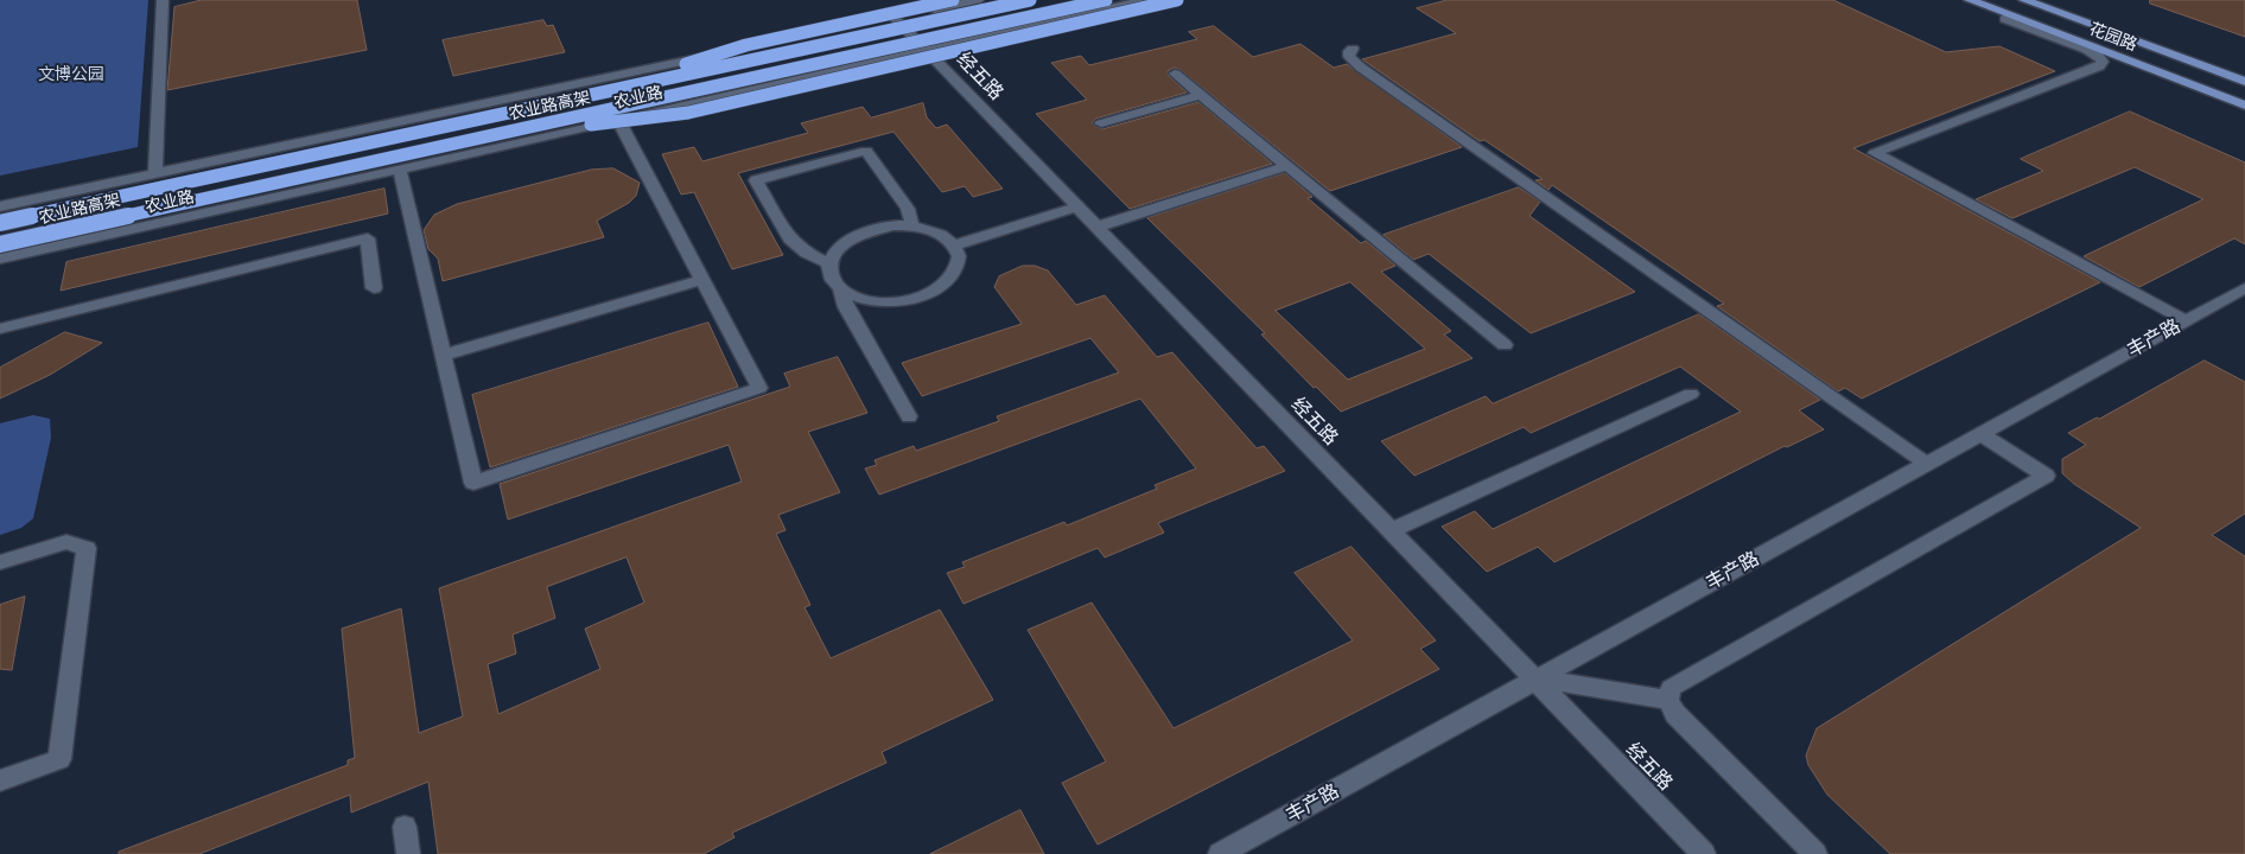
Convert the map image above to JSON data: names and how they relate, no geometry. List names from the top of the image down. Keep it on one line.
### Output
{"streets":{"highway":["农业路高架"],"main road":["花园路"],"street":["经五路","农业路","丰产路"]},"crossings":[["经五路","农业路"],["经五路","丰产路"]],"parks":["文博公园"]}
